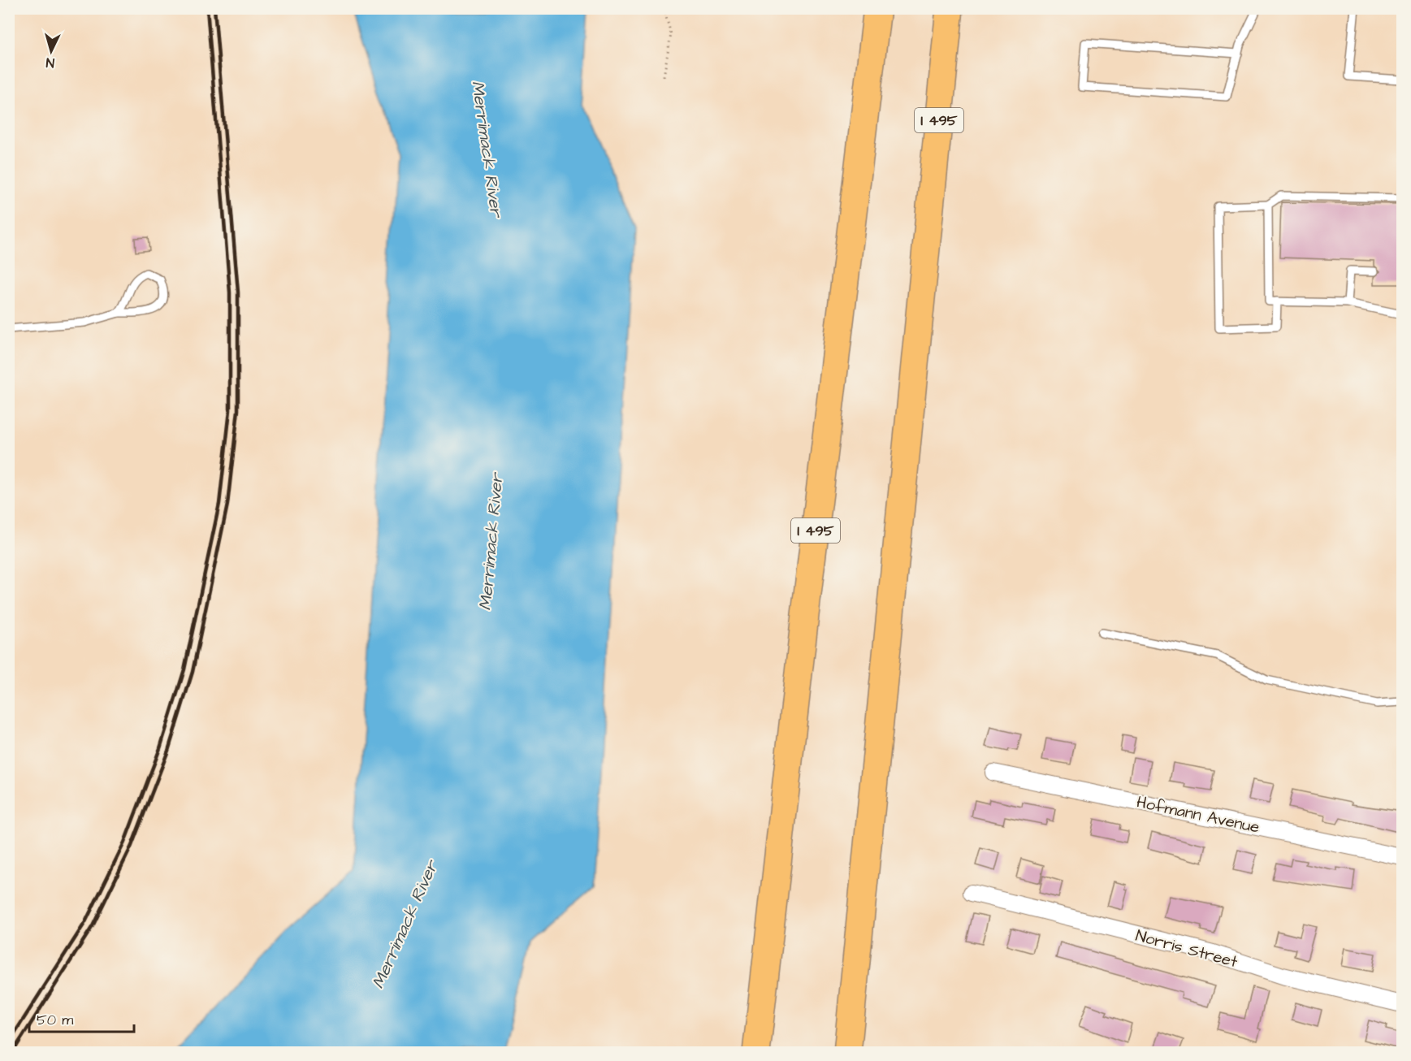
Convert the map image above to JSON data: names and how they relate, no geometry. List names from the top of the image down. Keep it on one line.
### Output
{"streets":{"highway":["I 495"],"street":["Hofmann Avenue","Norris Street"]},"water":["Merrimack River"],"scale_bar":"50 m","north":"bottom"}
